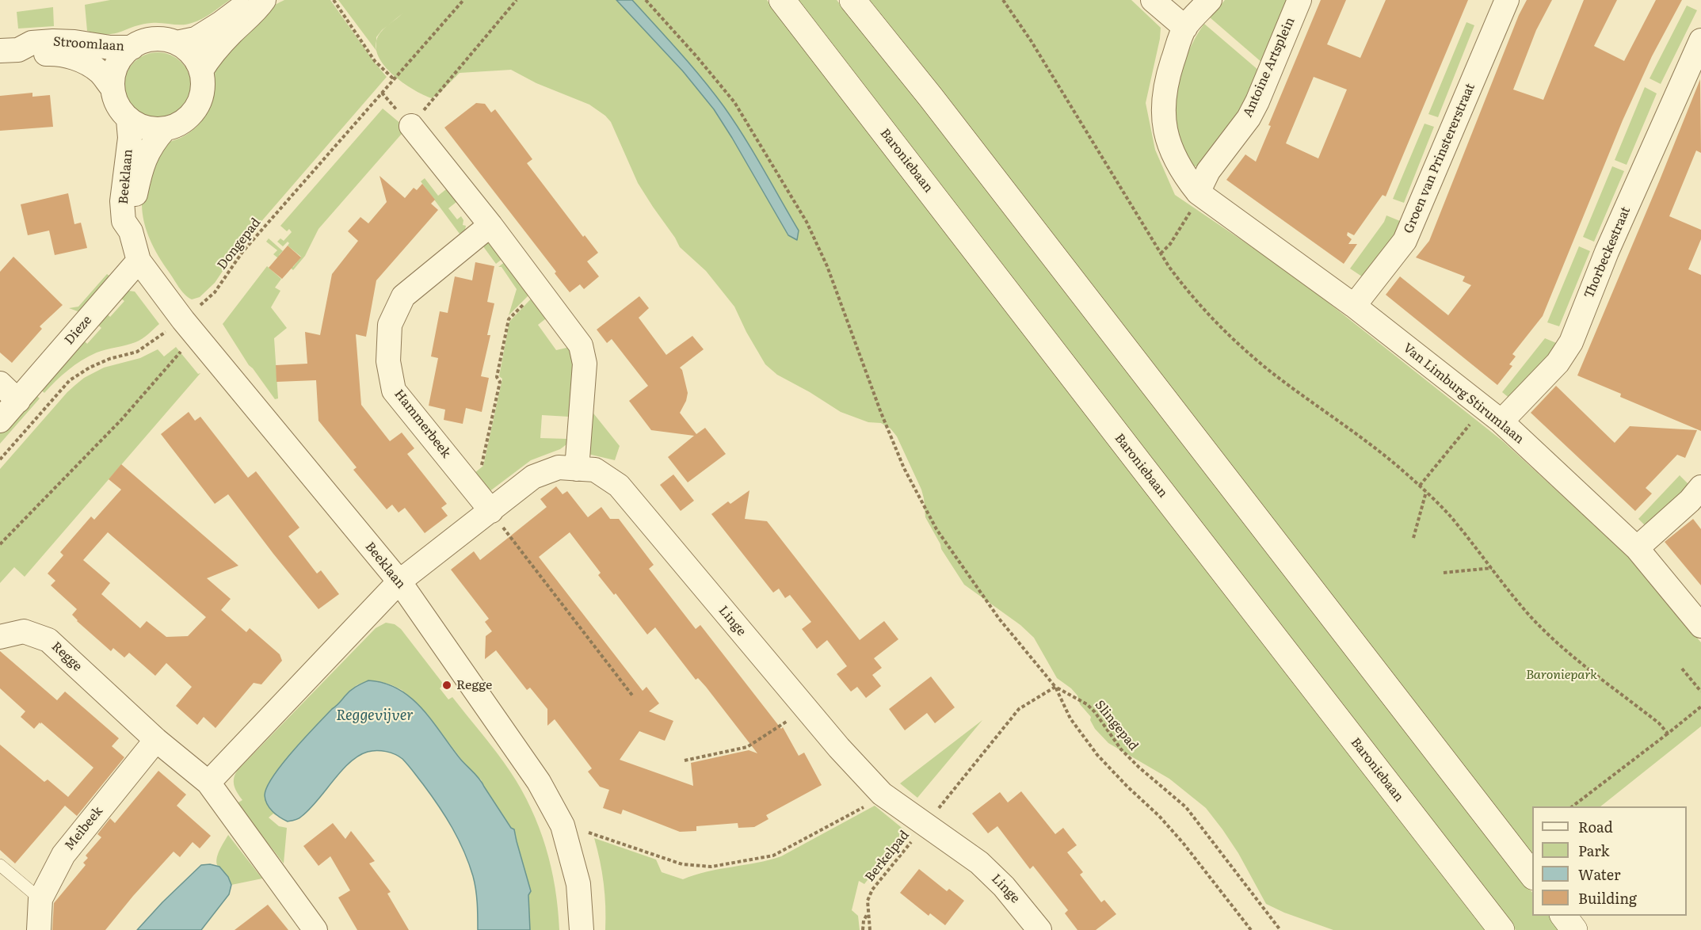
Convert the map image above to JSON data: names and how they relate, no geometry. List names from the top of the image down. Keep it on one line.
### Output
{"streets":{"main road":["Baroniebaan"],"street":["Stroomlaan","Antoine Artsplein","Groen van Prinstererstraat","Beeklaan","Thorbeckestraat","Dieze","Van Limburg Stirumlaan","Hammerbeek","Linge","Regge","Meibeek"],"path":["Dongepad","Slingepad","Berkelpad"]},"crossings":[["Stroomlaan","Beeklaan"],["Antoine Artsplein","Van Limburg Stirumlaan"],["Groen van Prinstererstraat","Van Limburg Stirumlaan"],["Beeklaan","Dongepad"],["Beeklaan","Dieze"],["Beeklaan","Linge"],["Thorbeckestraat","Van Limburg Stirumlaan"],["Hammerbeek","Linge"],["Linge","Berkelpad"],["Regge","Meibeek"]],"water":["Reggevijver"],"parks":["Baroniepark"],"places":["Regge"],"legend":["Road","Park","Water","Building"]}
